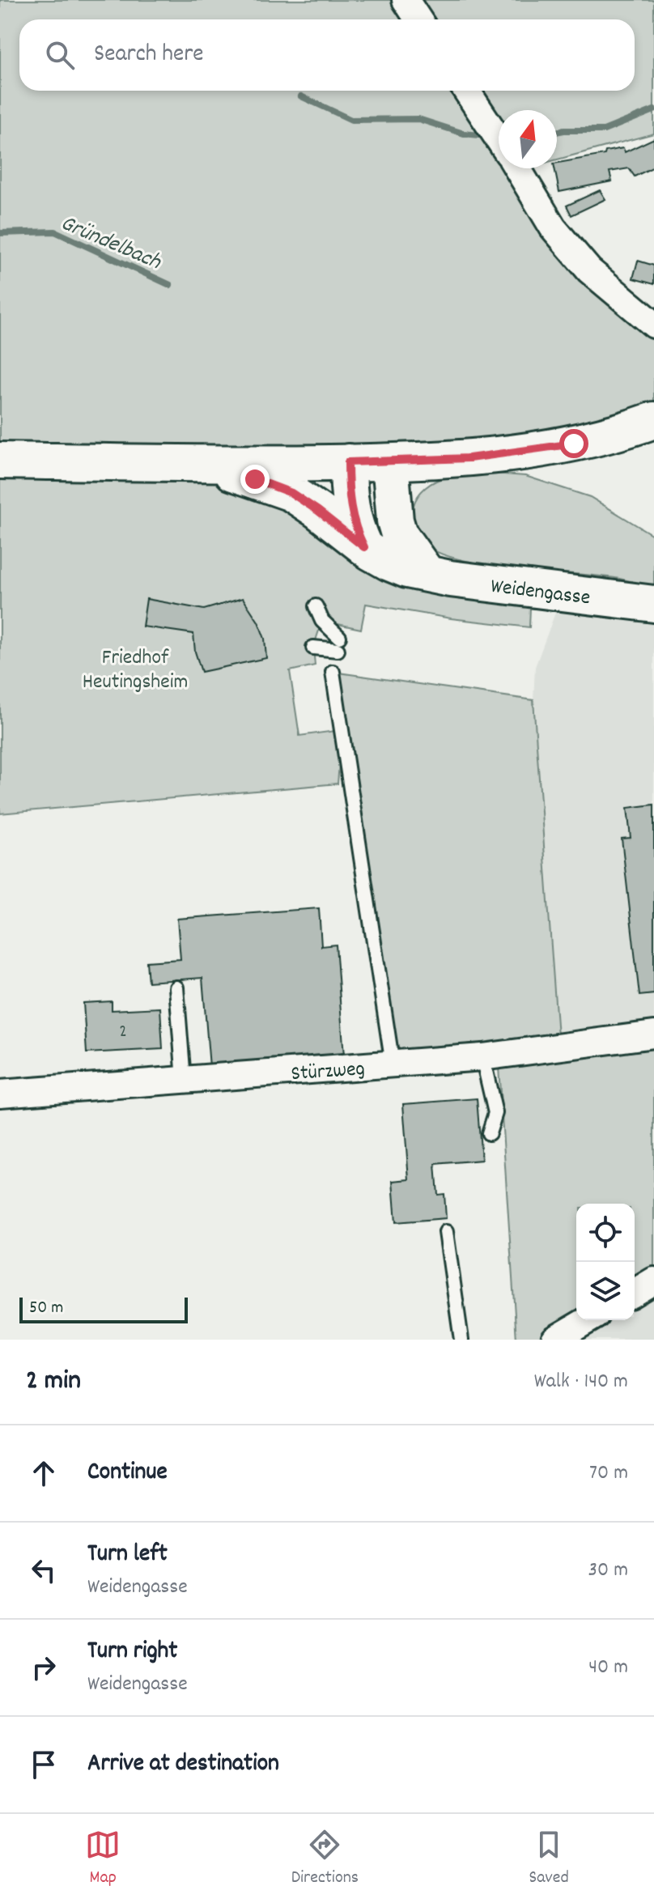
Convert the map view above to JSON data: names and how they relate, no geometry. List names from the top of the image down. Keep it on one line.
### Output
{"streets":{"street":["Weidengasse","Stürzweg"]},"water":["Gründelbach"],"parks":["Friedhof Heutingsheim"],"house_numbers":["2"],"scale_bar":"50 m","north":"top","page":{"search":"Search here","scale":"50 m","heading":["2 min","Walk · 140 m"],"list":[["Continue","70 m"],["Turn left","Weidengasse","30 m"],["Turn right","Weidengasse","40 m"],"Arrive at destination"],"nav":["Map","Directions","Saved"]}}
